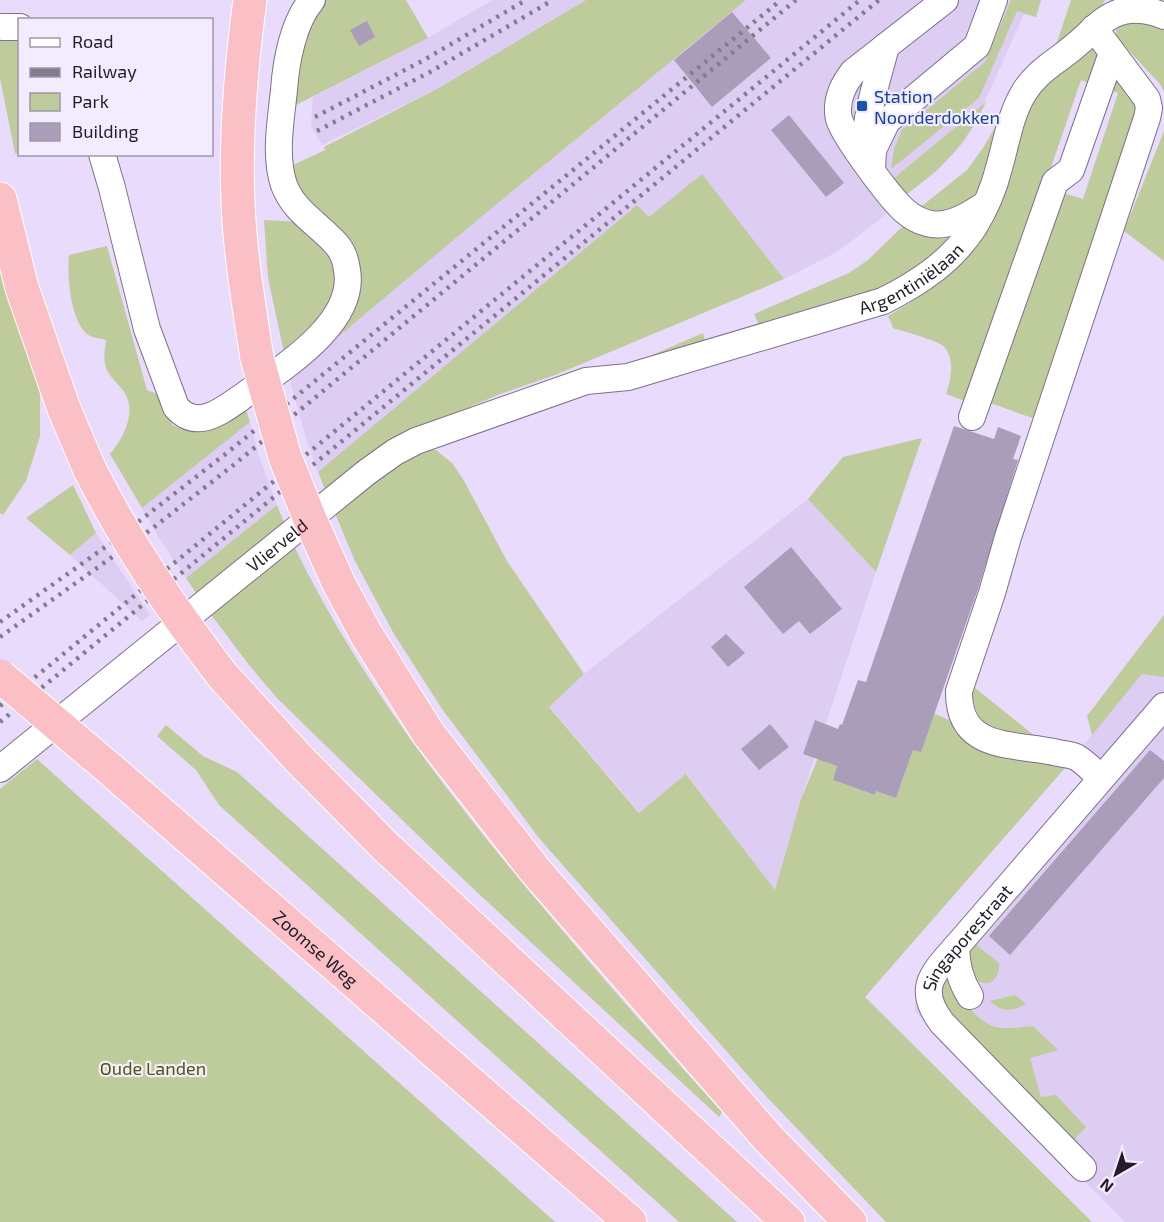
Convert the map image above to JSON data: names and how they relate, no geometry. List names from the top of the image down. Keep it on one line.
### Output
{"streets":{"highway":["Zoomse Weg"],"street":["Argentiniëlaan","Vlierveld","Singaporestraat"]},"crossings":[["Argentiniëlaan","Vlierveld"]],"parks":["Oude Landen"],"places":{"transit":["Station Noorderdokken"]},"legend":["Road","Railway","Park","Building"],"north":"bottom left"}
